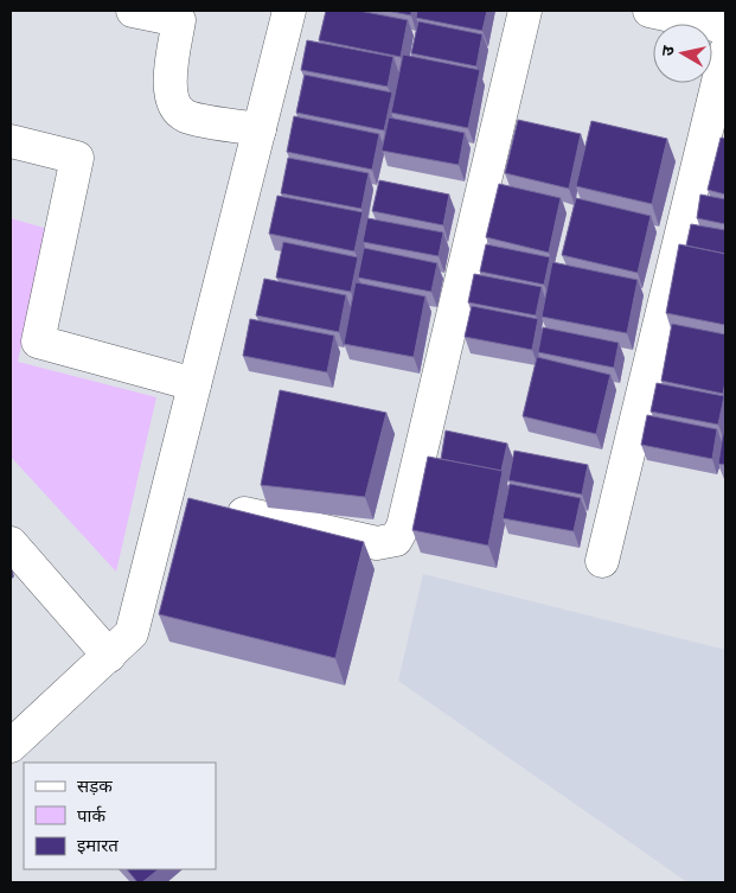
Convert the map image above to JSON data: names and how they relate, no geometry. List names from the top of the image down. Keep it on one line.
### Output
{"legend":["सड़क","पार्क","इमारत"],"north":"left"}
